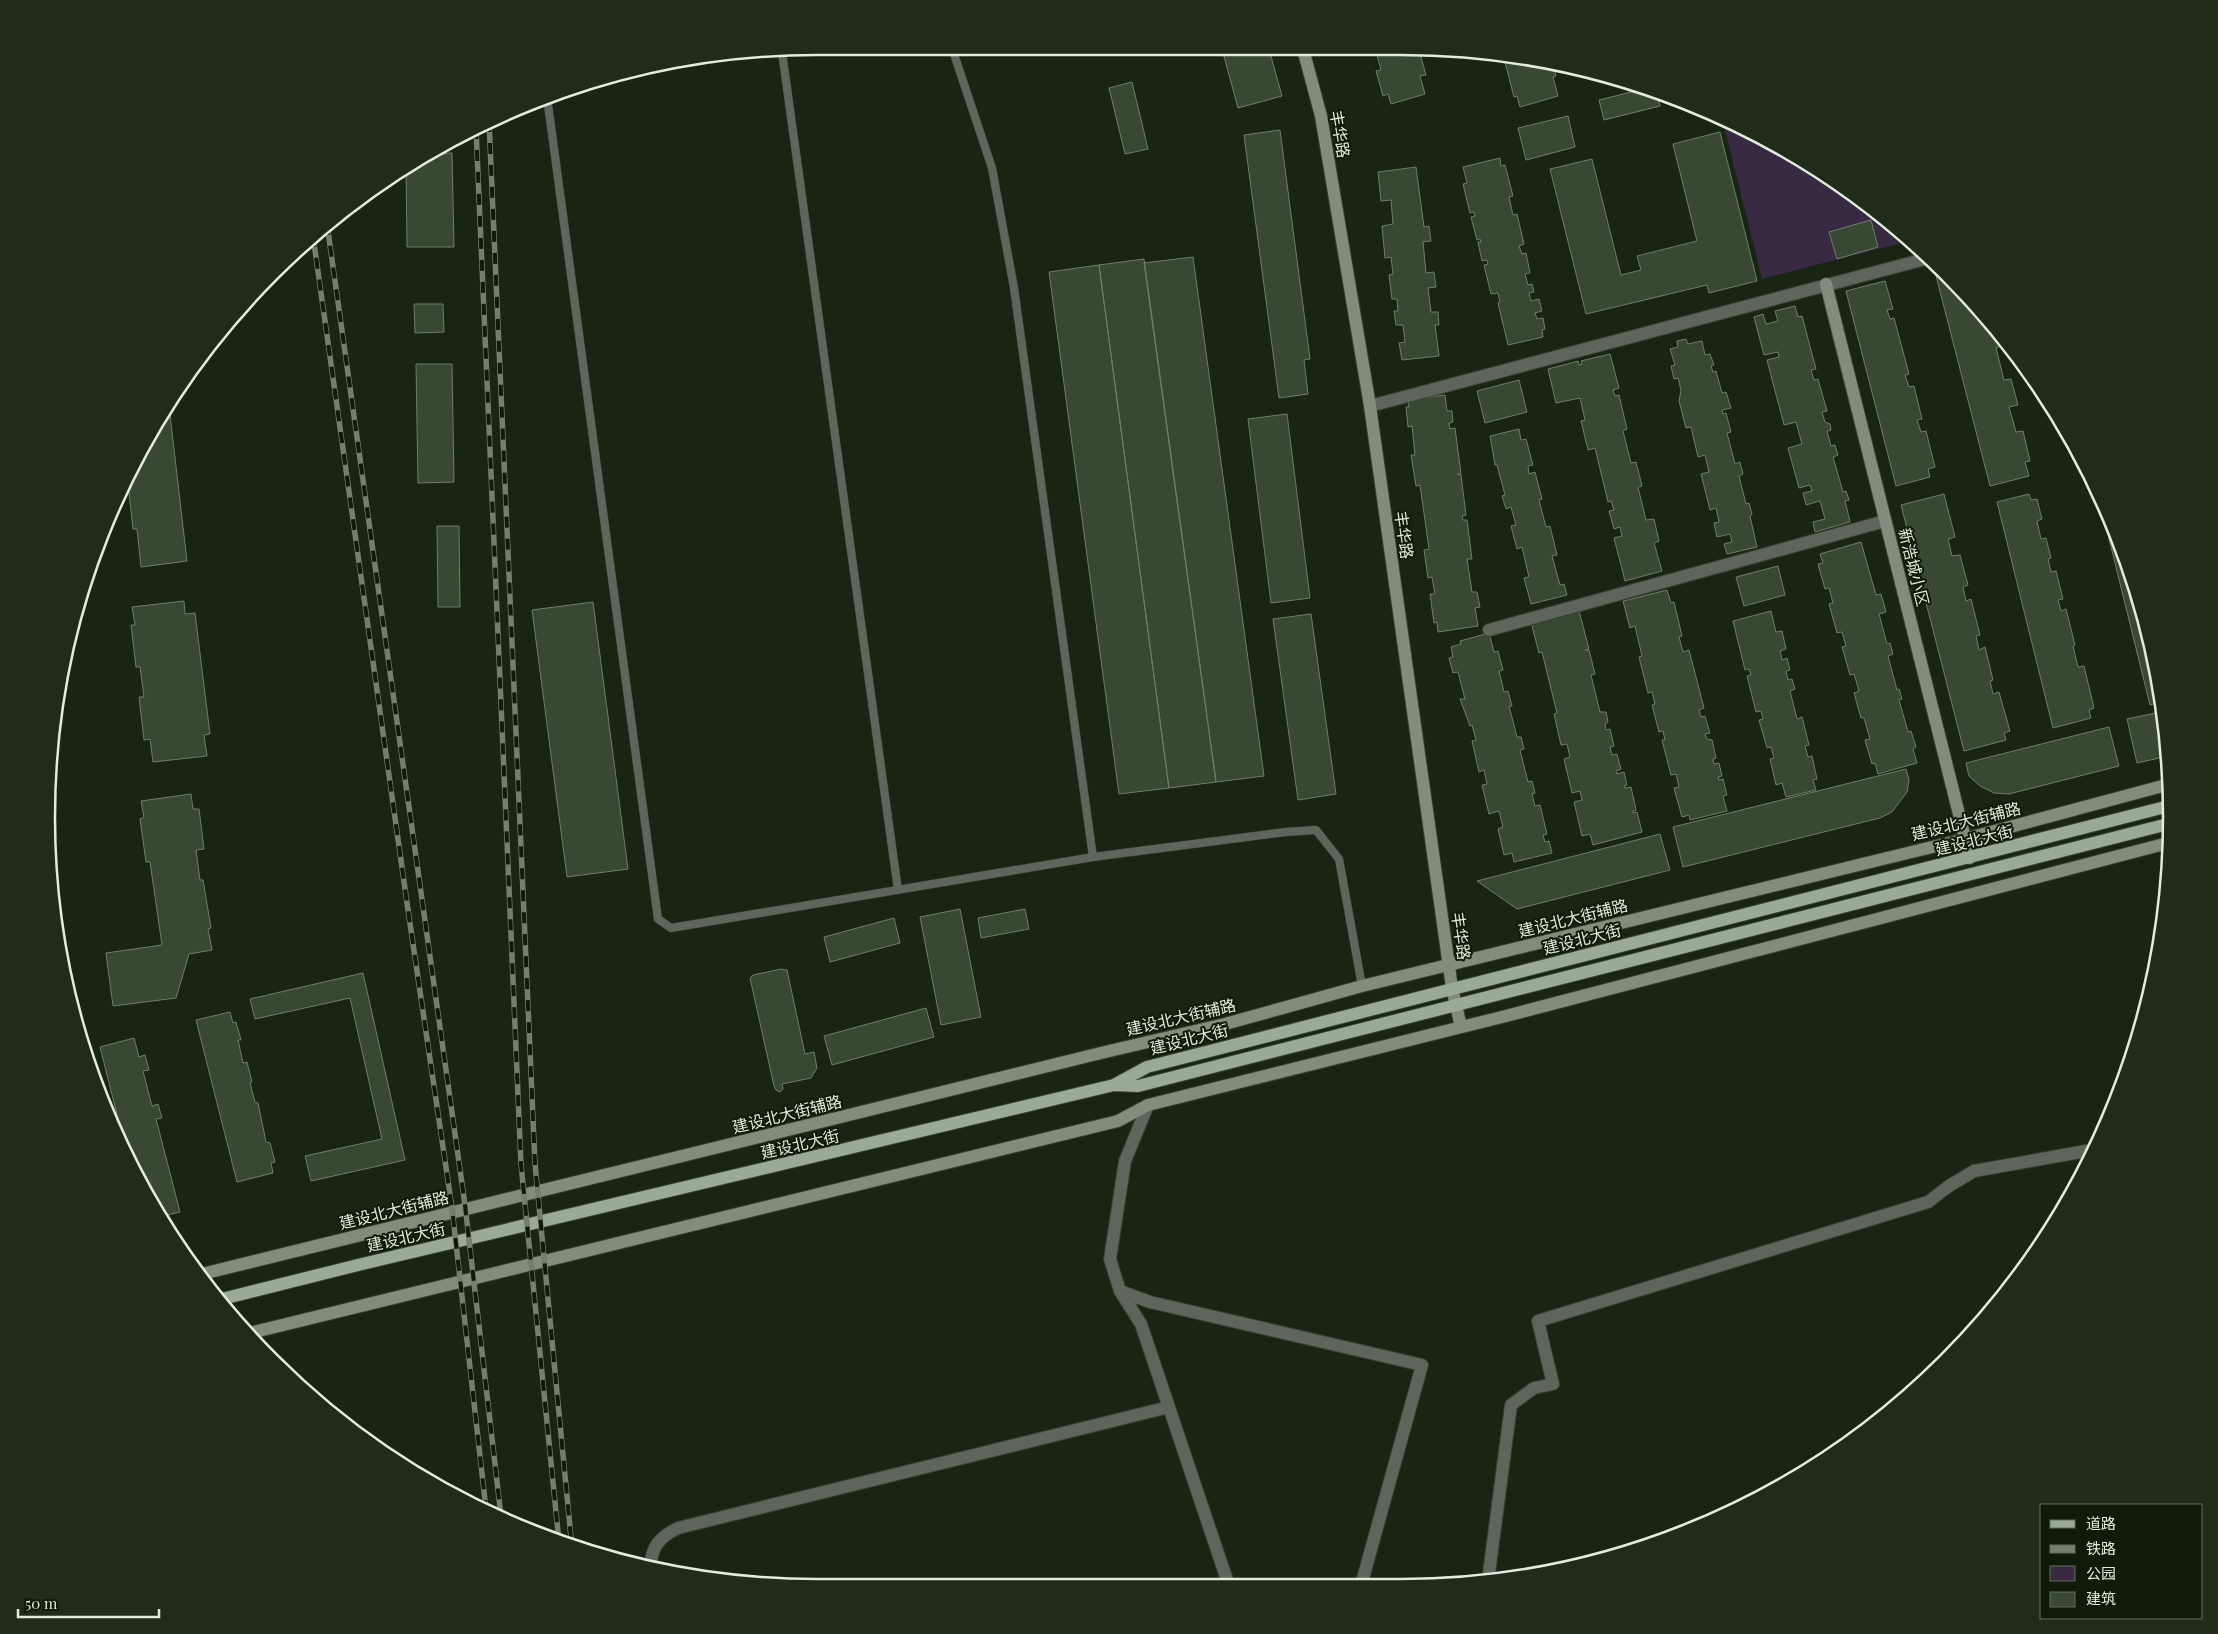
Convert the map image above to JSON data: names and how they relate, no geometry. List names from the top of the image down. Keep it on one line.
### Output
{"streets":{"main road":["建设北大街"],"street":["丰华路","新浩城小区","建设北大街辅路"]},"crossings":[["丰华路","建设北大街辅路"],["丰华路","建设北大街"],["新浩城小区","建设北大街辅路"],["新浩城小区","建设北大街"]],"legend":["道路","铁路","公园","建筑"],"scale_bar":"50 m"}
